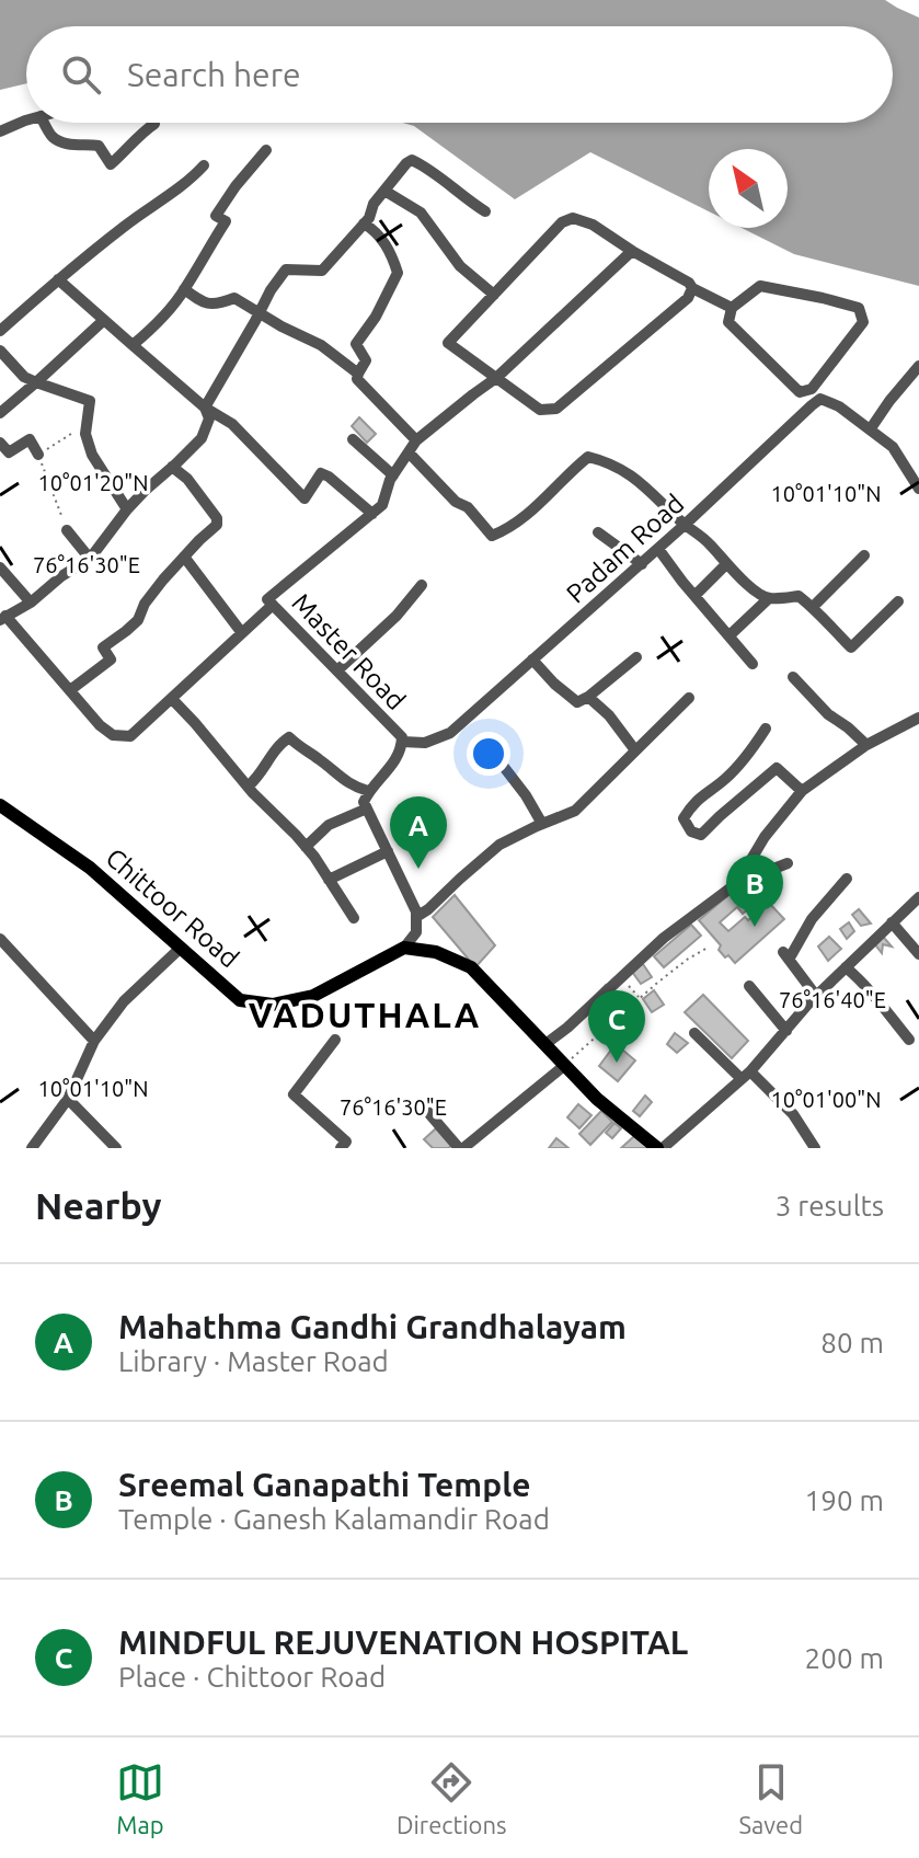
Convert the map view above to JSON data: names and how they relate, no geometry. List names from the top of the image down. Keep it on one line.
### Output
{"streets":{"main road":["Chittoor Road"],"street":["Padam Road","Master Road"]},"crossings":[["Padam Road","Master Road"]],"districts":["VADUTHALA"],"north":"top left","page":{"search":"Search here","pins":["A","B","C"],"heading":["Nearby","3 results"],"list":[{"mark":"A","name":"Mahathma Gandhi Grandhalayam","note":"Library · Master Road","value":"80 m"},{"mark":"B","name":"Sreemal Ganapathi Temple","note":"Temple · Ganesh Kalamandir Road","value":"190 m"},{"mark":"C","name":"MINDFUL REJUVENATION HOSPITAL","note":"Place · Chittoor Road","value":"200 m"}],"nav":["Map","Directions","Saved"]},"coordinates":["10°01'20\"N","10°01'10\"N","76°16'30\"E","76°16'40\"E","10°01'00\"N"]}
